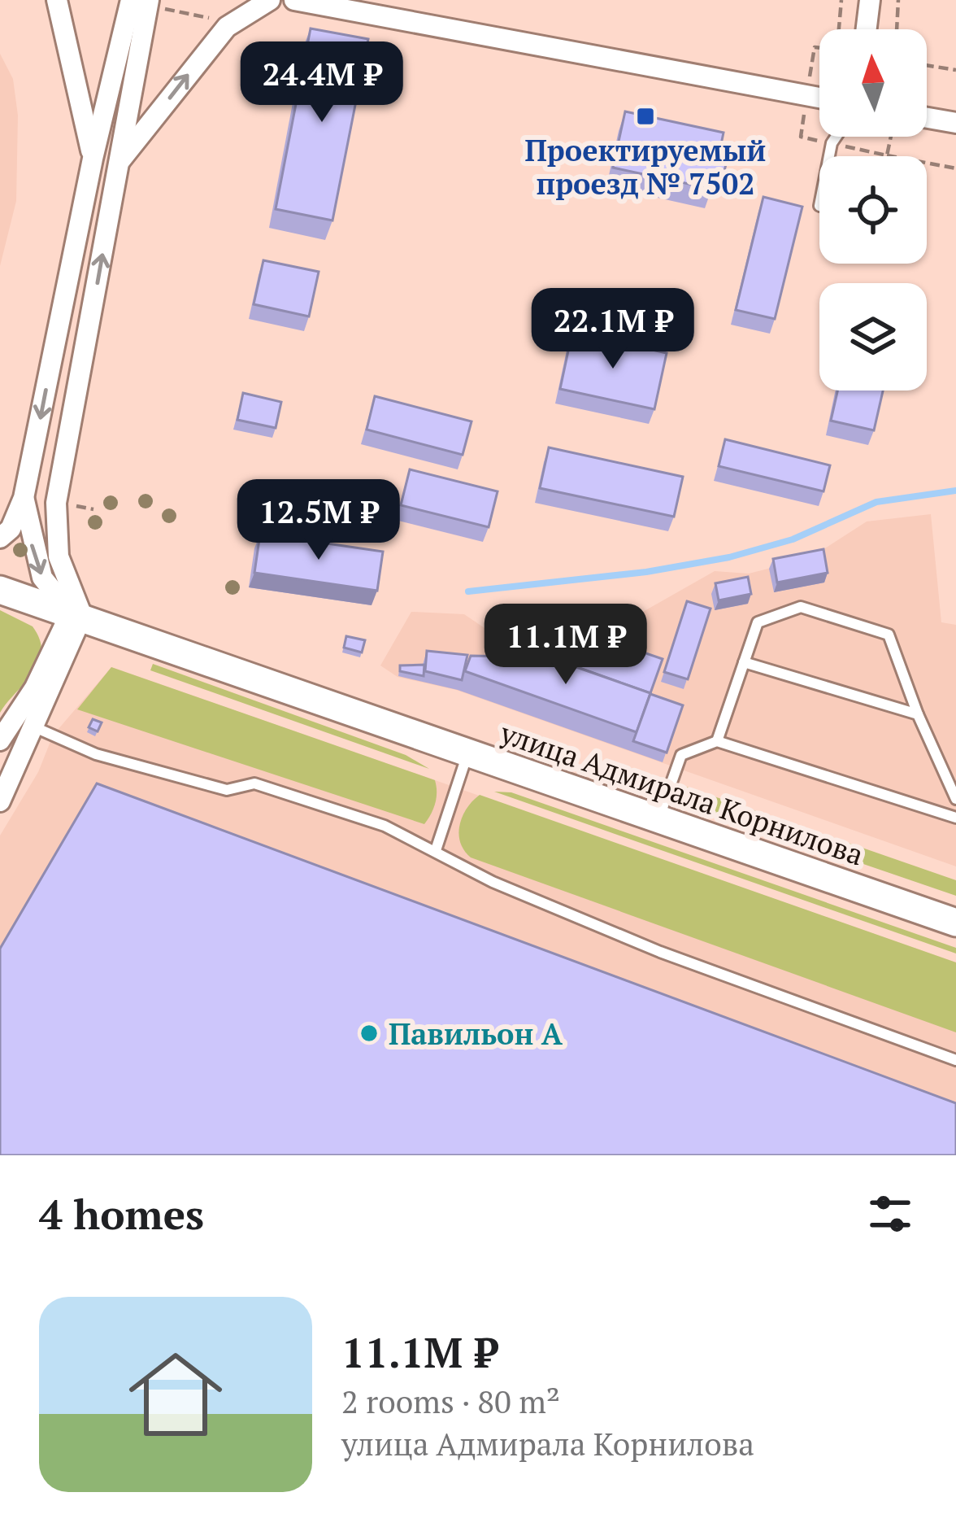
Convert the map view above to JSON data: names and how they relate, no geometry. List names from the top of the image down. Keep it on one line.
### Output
{"streets":{"main road":["улица Адмирала Корнилова"]},"places":{"transit":["Проектируемый проезд № 7502"],"other":["Павильон А"]},"north":"top","page":{"price":["24.4M ₽","22.1M ₽","12.5M ₽","11.1M ₽"],"heading":"4 homes","list":[{"name":"11.1M ₽","note":"2 rooms · 80 m² · улица Адмирала Корнилова"}]}}
